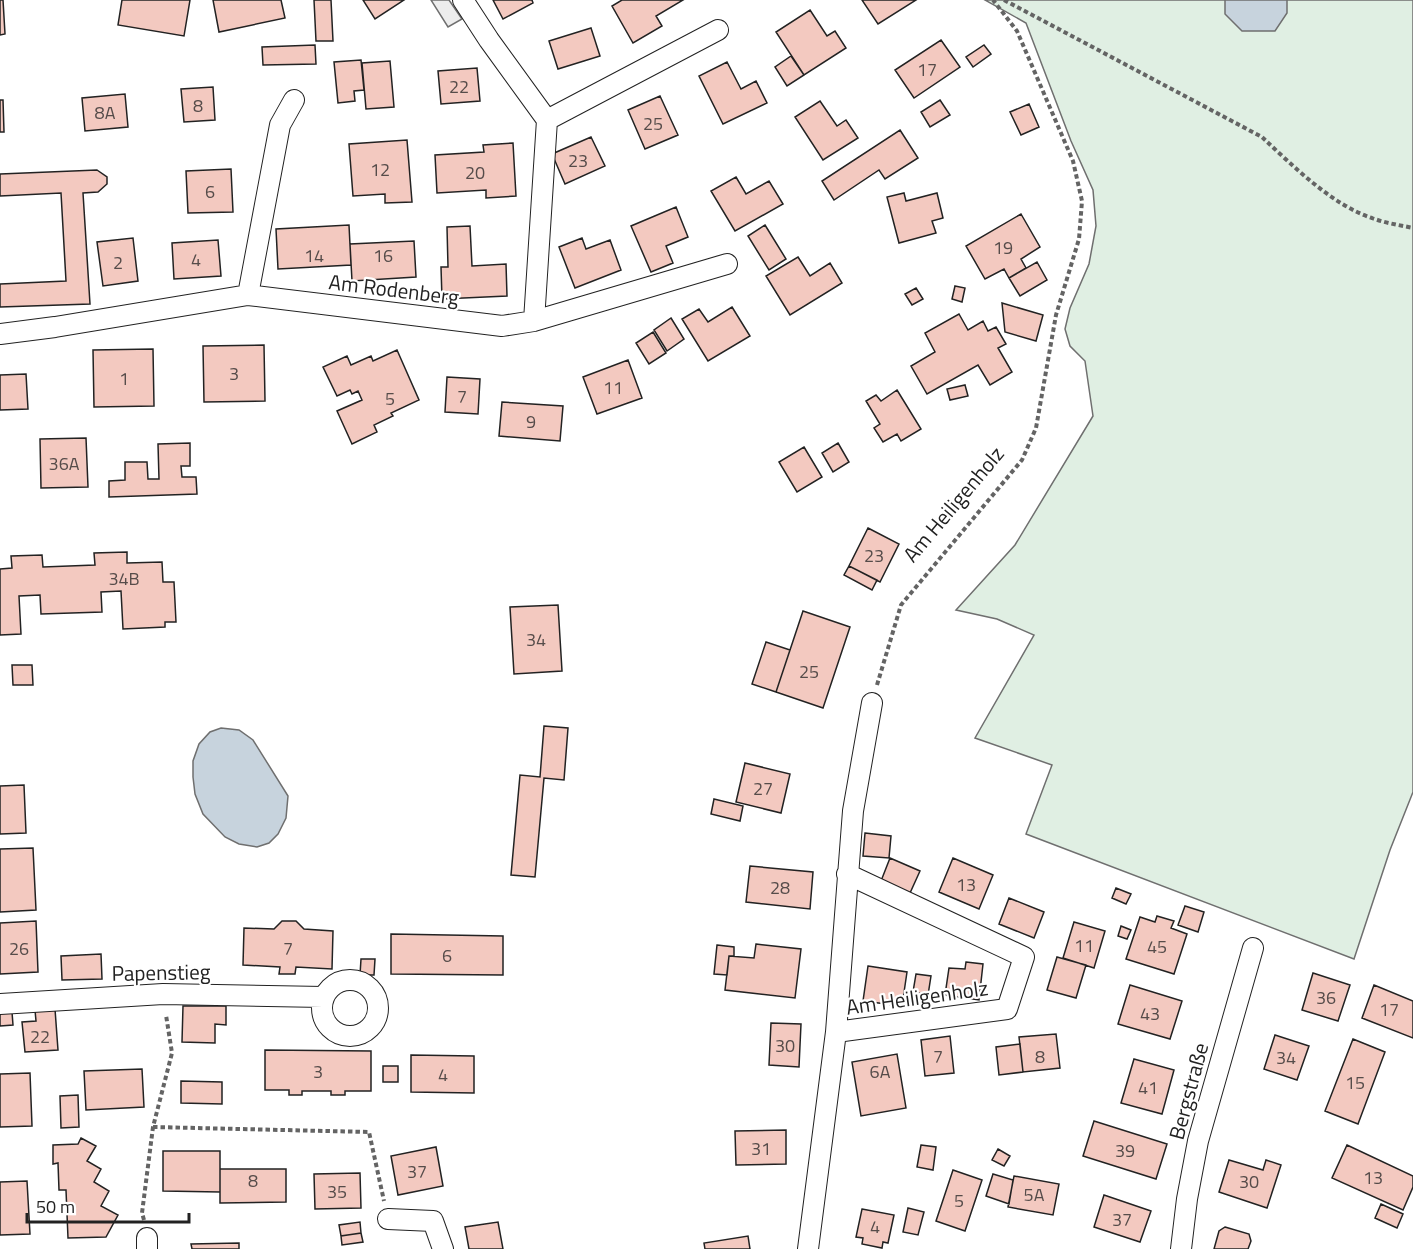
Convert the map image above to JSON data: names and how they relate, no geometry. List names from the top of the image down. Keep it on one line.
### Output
{"streets":{"street":["Am Rodenberg","Am Heiligenholz","Papenstieg","Bergstraße"]},"house_numbers":["17","22","8","8A","25","23","12","20","6","19","14","16","4","2","3","1","11","7","5","9","36A","23","34B","34","25","27","13","28","11","45","26","7","6","36","17","43","22","30","7","8","34","3","6A","4","15","41","31","39","37","13","8","30","35","5A","5","37","4"],"scale_bar":"50 m"}
